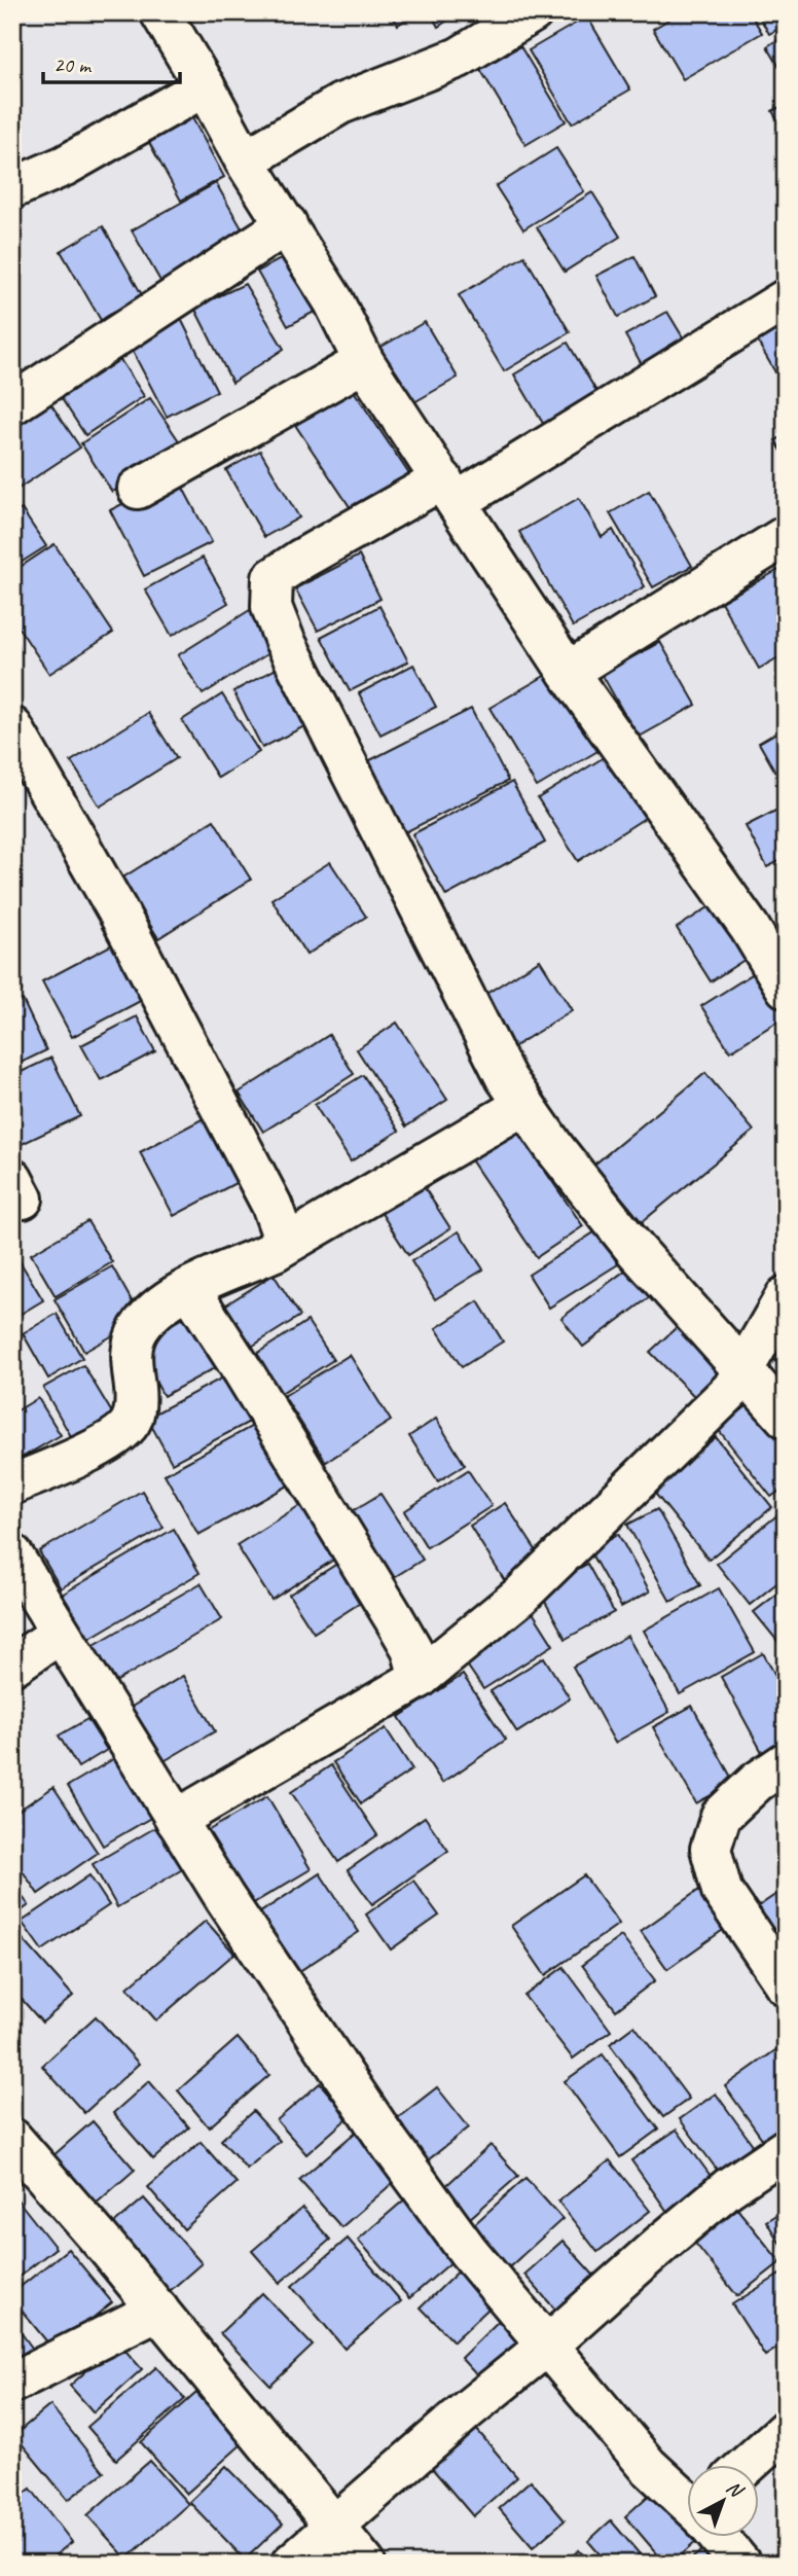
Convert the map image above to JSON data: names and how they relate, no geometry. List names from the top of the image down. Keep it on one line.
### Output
{"scale_bar":"20 m","north":"top right"}
